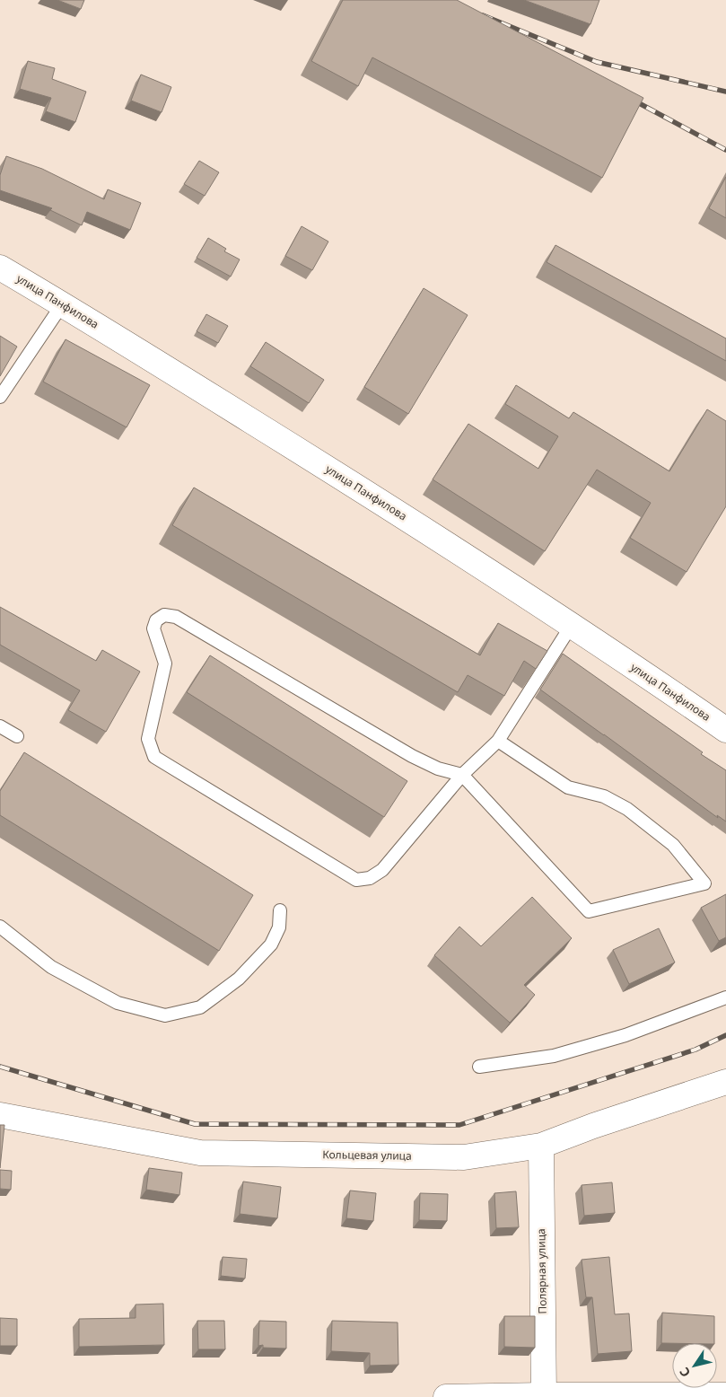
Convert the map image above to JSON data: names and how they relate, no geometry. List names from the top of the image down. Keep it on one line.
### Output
{"streets":{"main road":["улица Панфилова","Кольцевая улица","Полярная улица"]},"crossings":[["Кольцевая улица","Полярная улица"]],"north":"bottom left"}
